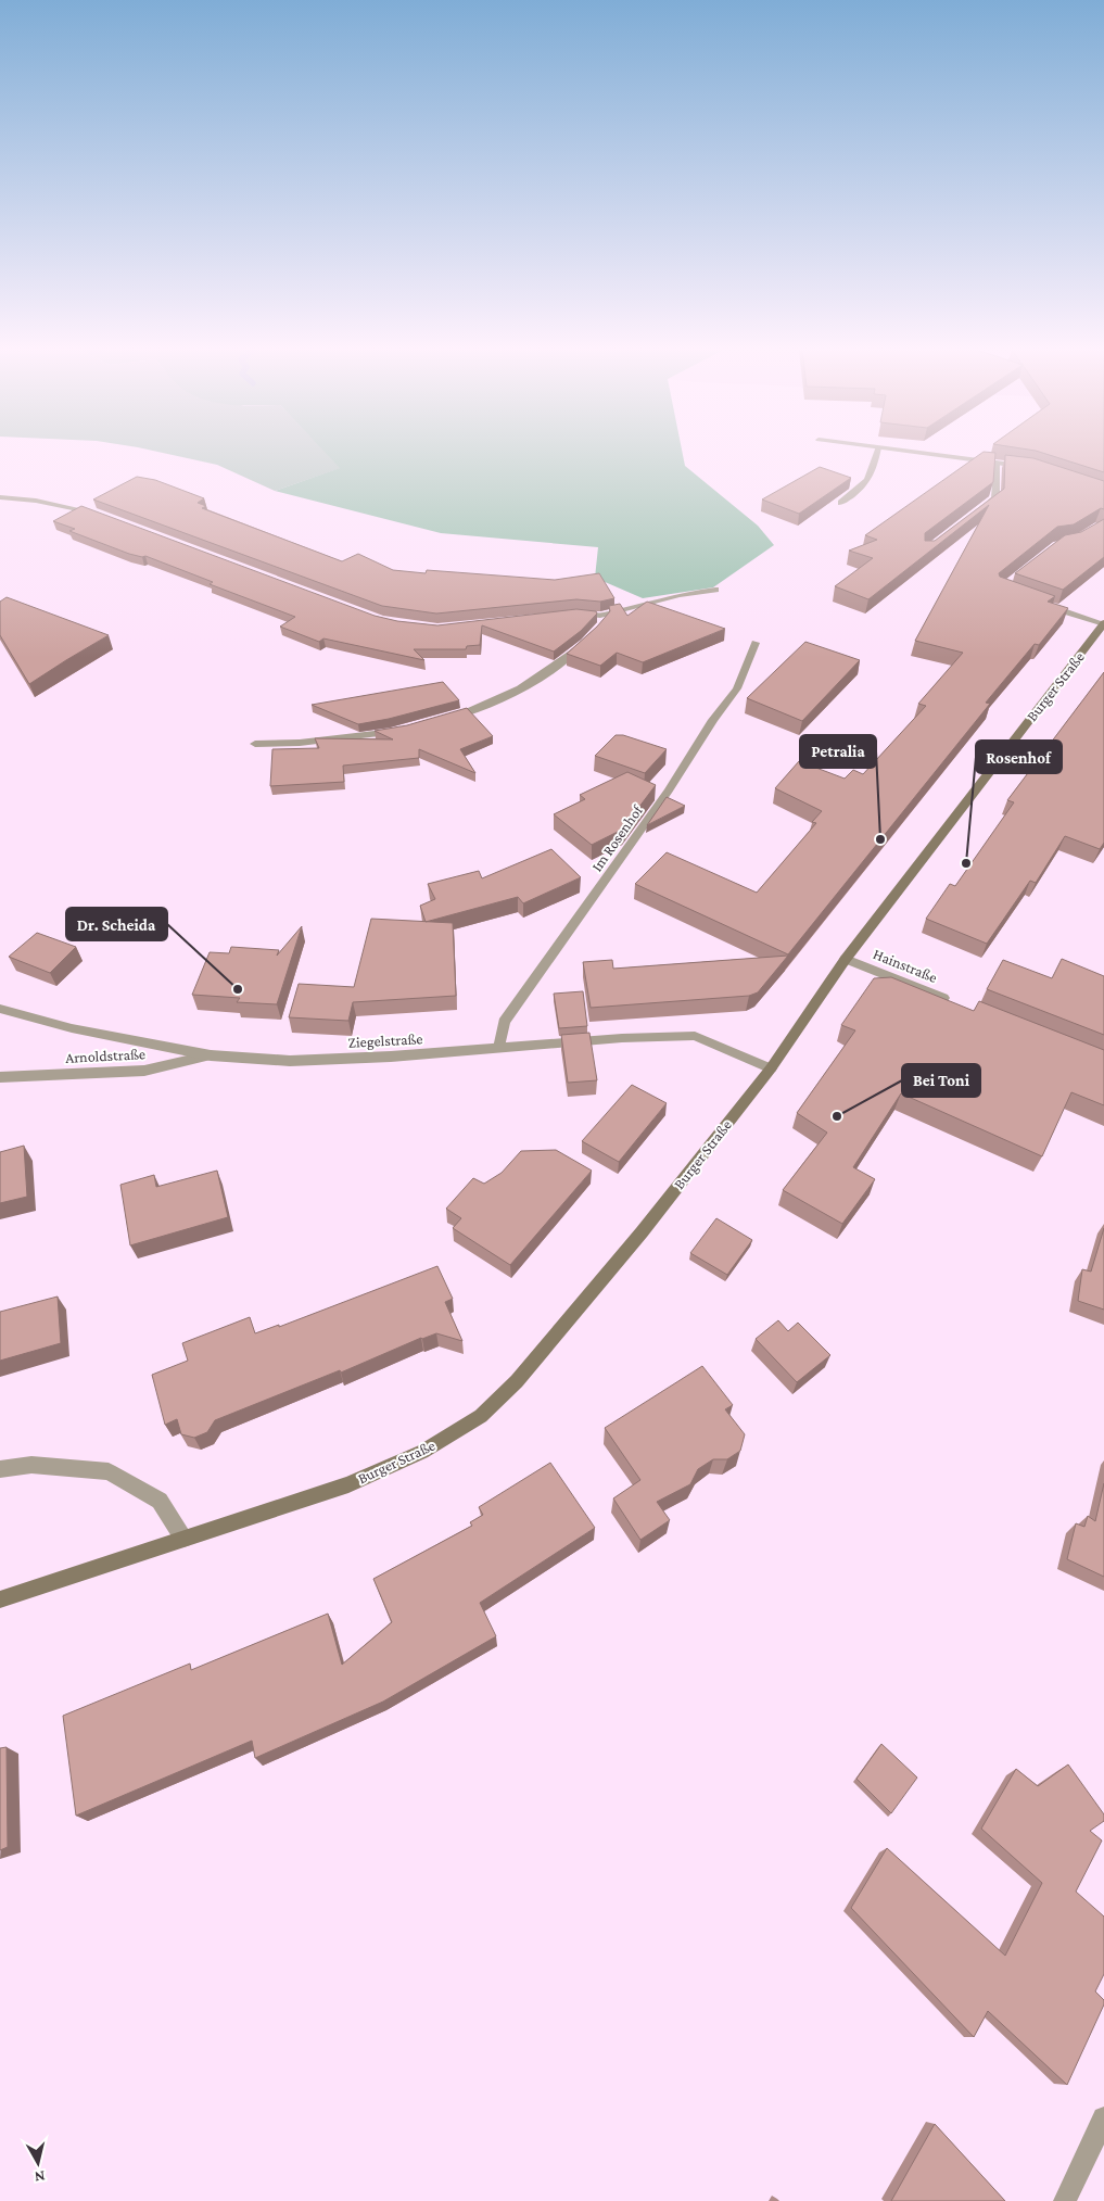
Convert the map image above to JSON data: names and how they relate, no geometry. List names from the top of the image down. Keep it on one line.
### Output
{"streets":{"main road":["Burger Straße"],"street":["Im Rosenhof","Hainstraße","Ziegelstraße","Arnoldstraße"]},"crossings":[["Burger Straße","Hainstraße"],["Burger Straße","Ziegelstraße"],["Im Rosenhof","Ziegelstraße"],["Ziegelstraße","Arnoldstraße"]],"places":["Petralia","Rosenhof","Dr. Scheida","Bei Toni"],"north":"bottom"}
